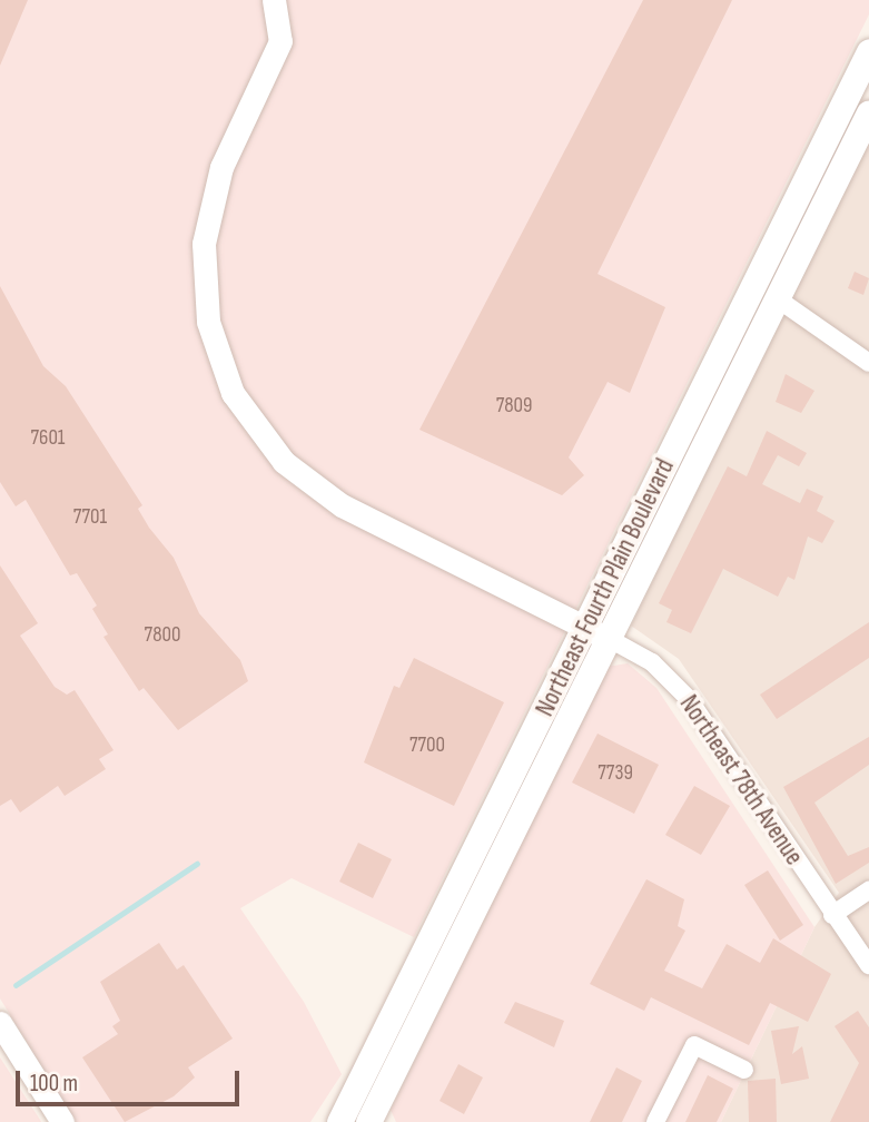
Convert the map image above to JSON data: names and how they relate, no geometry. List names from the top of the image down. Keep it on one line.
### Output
{"streets":{"main road":["Northeast Fourth Plain Boulevard"],"street":["Northeast 78th Avenue"]},"crossings":[["Northeast Fourth Plain Boulevard","Northeast 78th Avenue"]],"house_numbers":["7809","7601","7701","7800","7700","7739"],"scale_bar":"100 m"}
